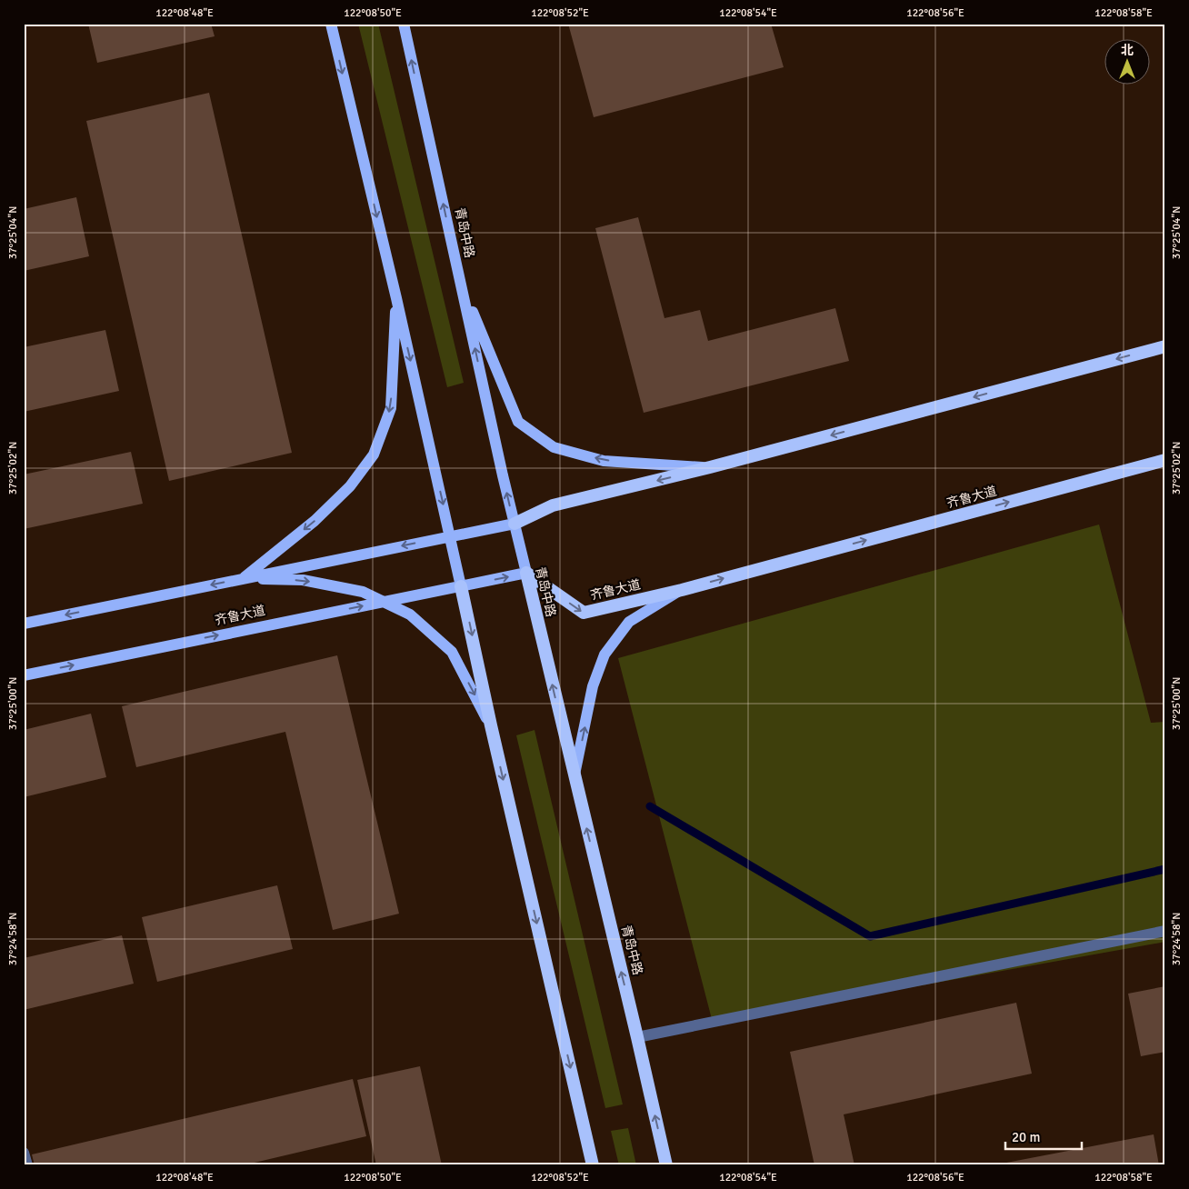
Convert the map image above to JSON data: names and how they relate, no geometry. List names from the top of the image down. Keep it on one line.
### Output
{"streets":{"highway":["青岛中路","齐鲁大道"]},"crossings":[["青岛中路","齐鲁大道"]],"scale_bar":"20 m","north":"top","coordinates":["122°08'48\"E","122°08'50\"E","122°08'52\"E","122°08'54\"E","122°08'56\"E","122°08'58\"E","37°25'04\"N","37°25'02\"N","37°25'00\"N","37°24'58\"N"]}
